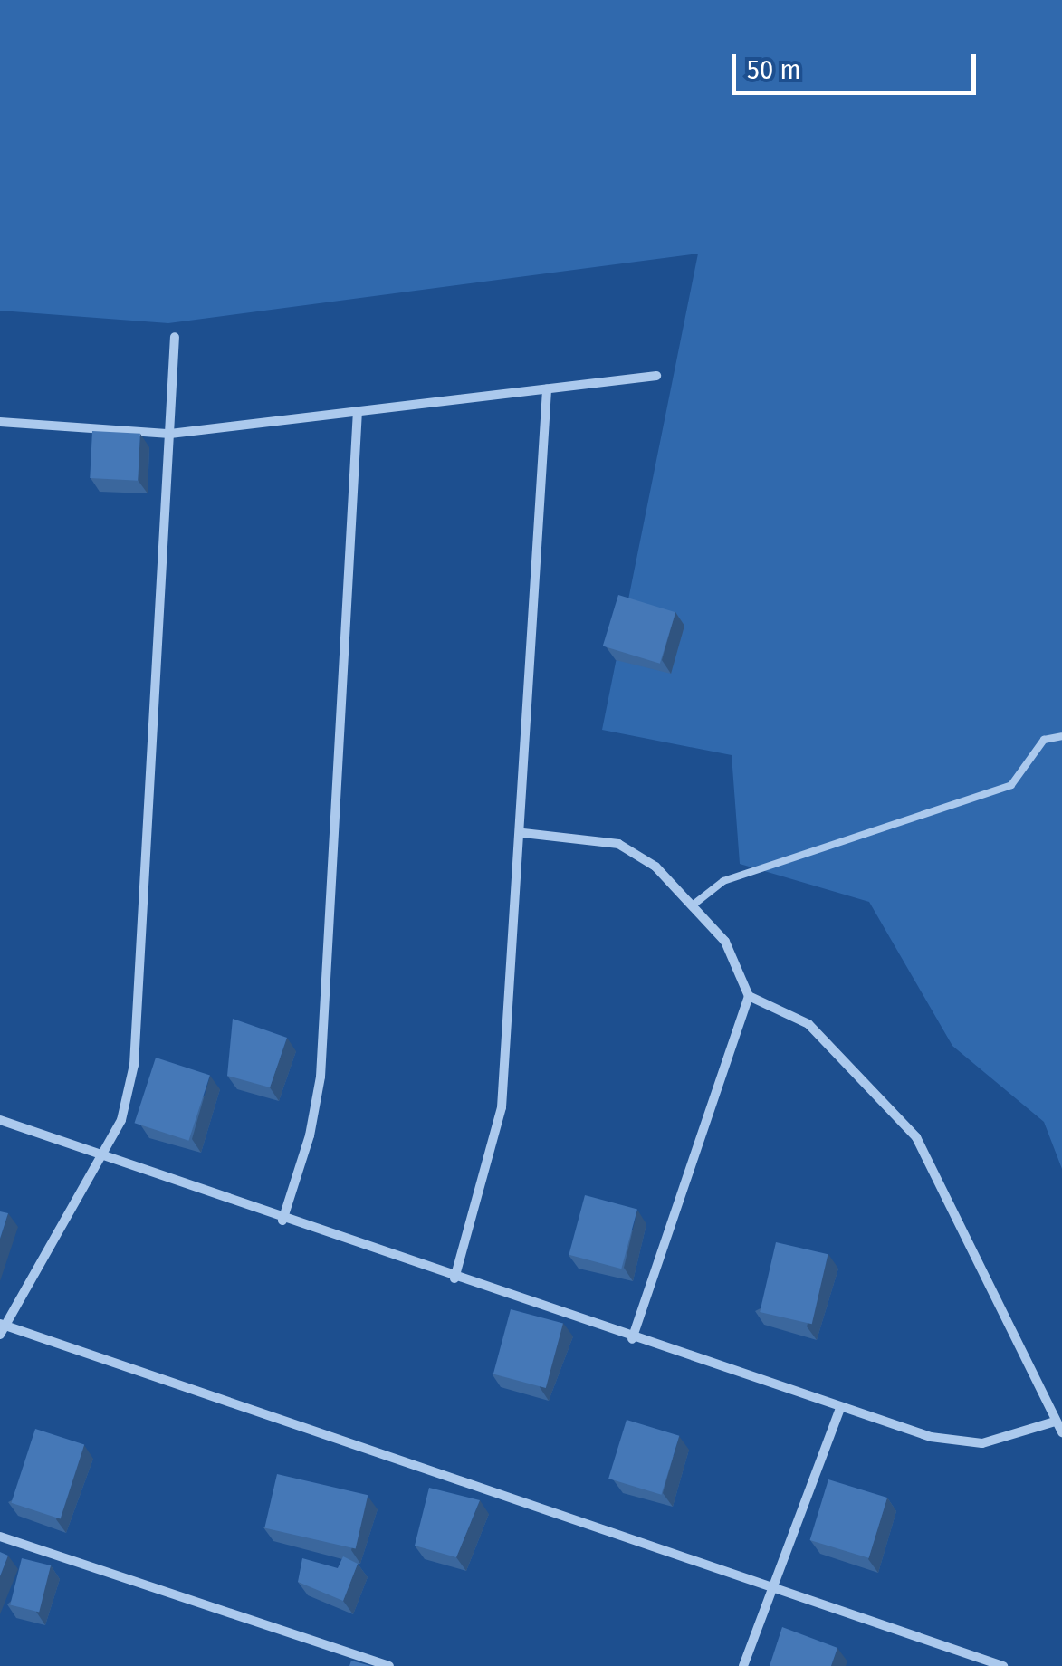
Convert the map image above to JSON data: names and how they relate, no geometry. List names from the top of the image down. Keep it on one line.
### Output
{"scale_bar":"50 m"}
